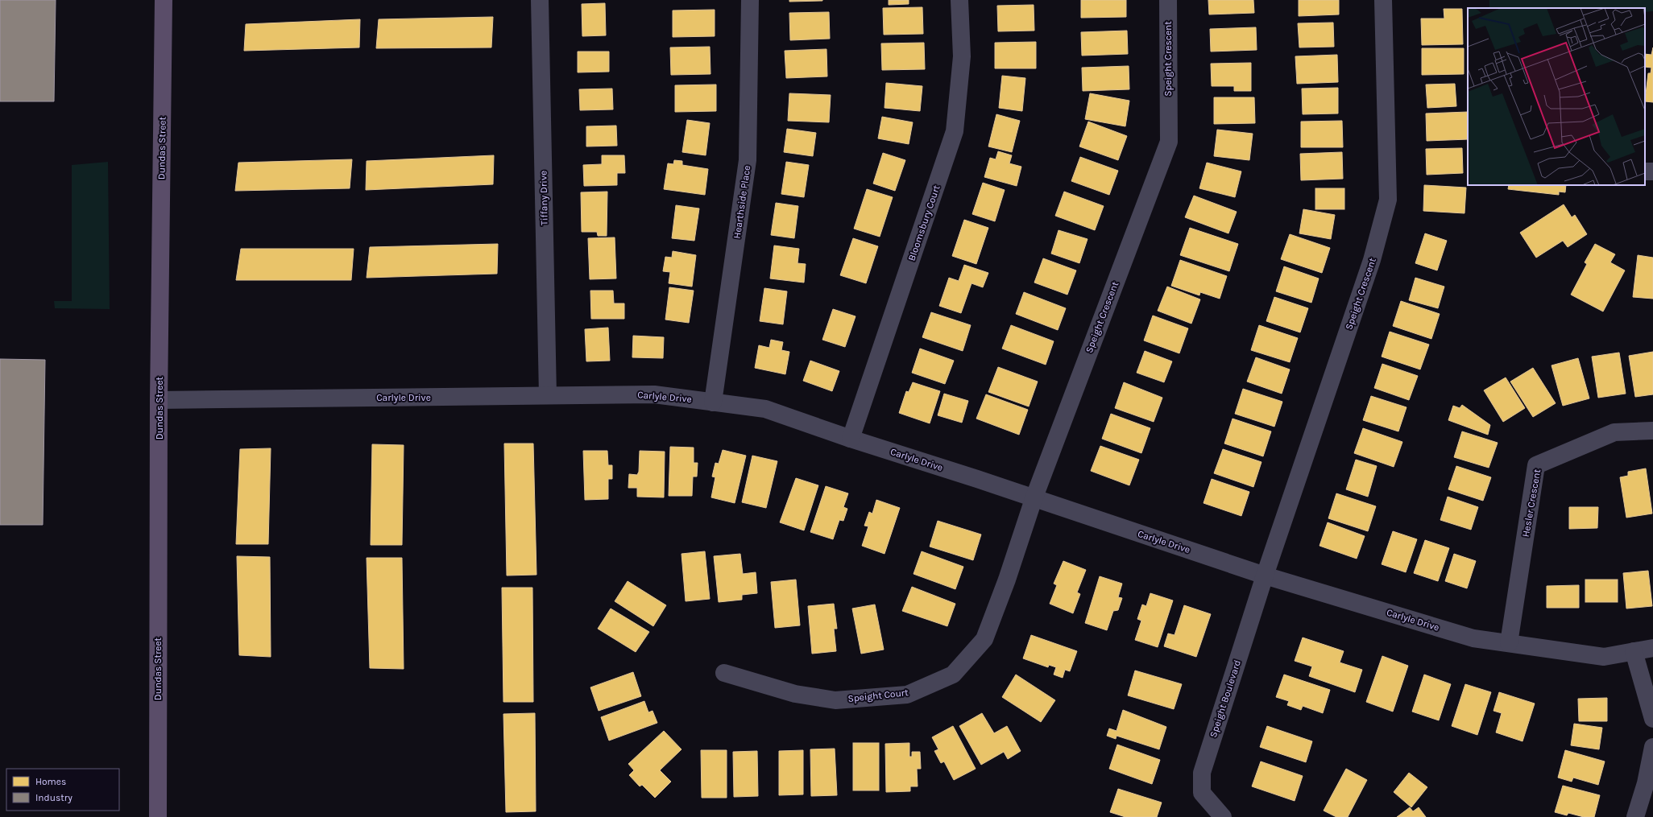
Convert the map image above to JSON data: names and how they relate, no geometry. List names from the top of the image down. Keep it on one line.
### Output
{"streets":{"main road":["Dundas Street"],"street":["Speight Crescent","Tiffany Drive","Hearthside Place","Bloomsbury Court","Carlyle Drive","Hesler Crescent","Speight Court","Speight Boulevard"]},"crossings":[["Speight Crescent","Carlyle Drive"],["Speight Crescent","Speight Court"],["Speight Crescent","Speight Boulevard"],["Dundas Street","Carlyle Drive"],["Tiffany Drive","Carlyle Drive"],["Hearthside Place","Carlyle Drive"],["Bloomsbury Court","Carlyle Drive"],["Carlyle Drive","Hesler Crescent"],["Carlyle Drive","Speight Court"],["Carlyle Drive","Speight Boulevard"]],"legend":["Homes","Industry"]}
